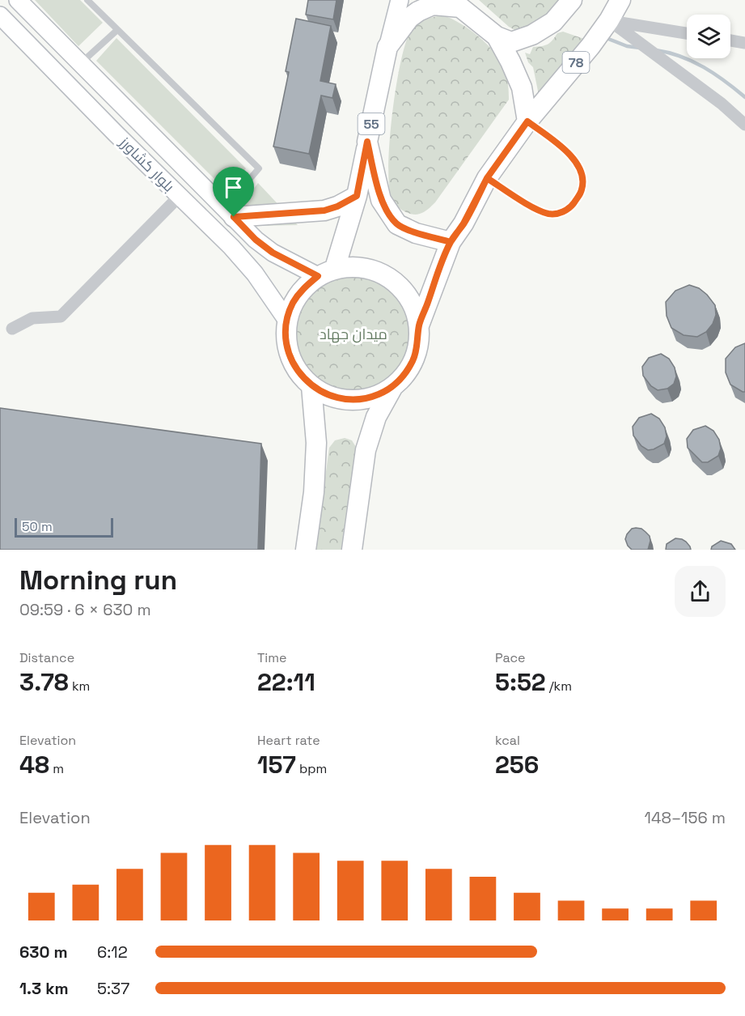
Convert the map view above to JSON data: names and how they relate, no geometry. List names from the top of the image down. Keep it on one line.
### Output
{"streets":{"main road":["78","55","بلوار کشاورز"]},"crossings":[["78","55"]],"parks":["میدان جهاد"],"scale_bar":"50 m","page":{"scale":"50 m","heading":["Morning run","09:59 · 6 × 630 m"],"stats":[["Distance","3.78 km"],["Time","22:11"],["Pace","5:52 /km"],["Elevation","48 m"],["Heart rate","157 bpm"],["kcal","256"]],"chart":["Elevation","148–156 m"],"list":[{"name":"630 m","note":"6:12"},{"name":"1.3 km","note":"5:37"}]}}
